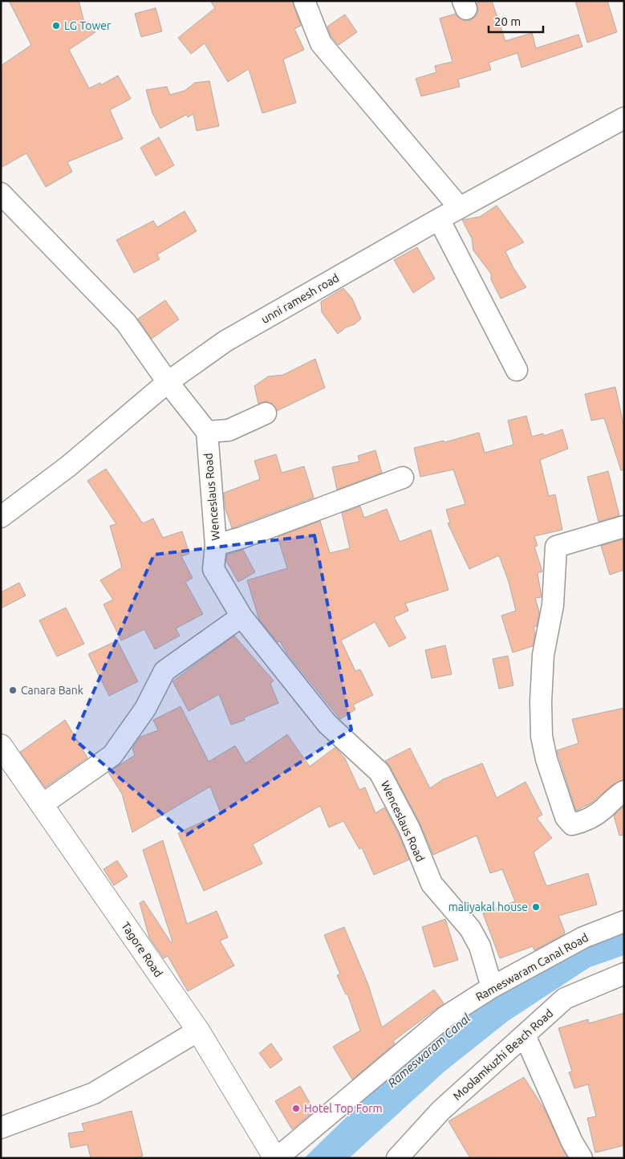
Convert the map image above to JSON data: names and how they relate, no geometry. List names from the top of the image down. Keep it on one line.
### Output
{"streets":{"main road":["Tagore Road"],"street":["unni ramesh road","Wenceslaus Road","Rameswaram Canal Road","Moolamkuzhi Beach Road"]},"crossings":[["Wenceslaus Road","Rameswaram Canal Road"],["Tagore Road","Rameswaram Canal Road"]],"water":["Rameswaram Canal"],"places":["LG Tower","Canara Bank","maliyakal house","Hotel Top Form"],"scale_bar":"20 m"}
